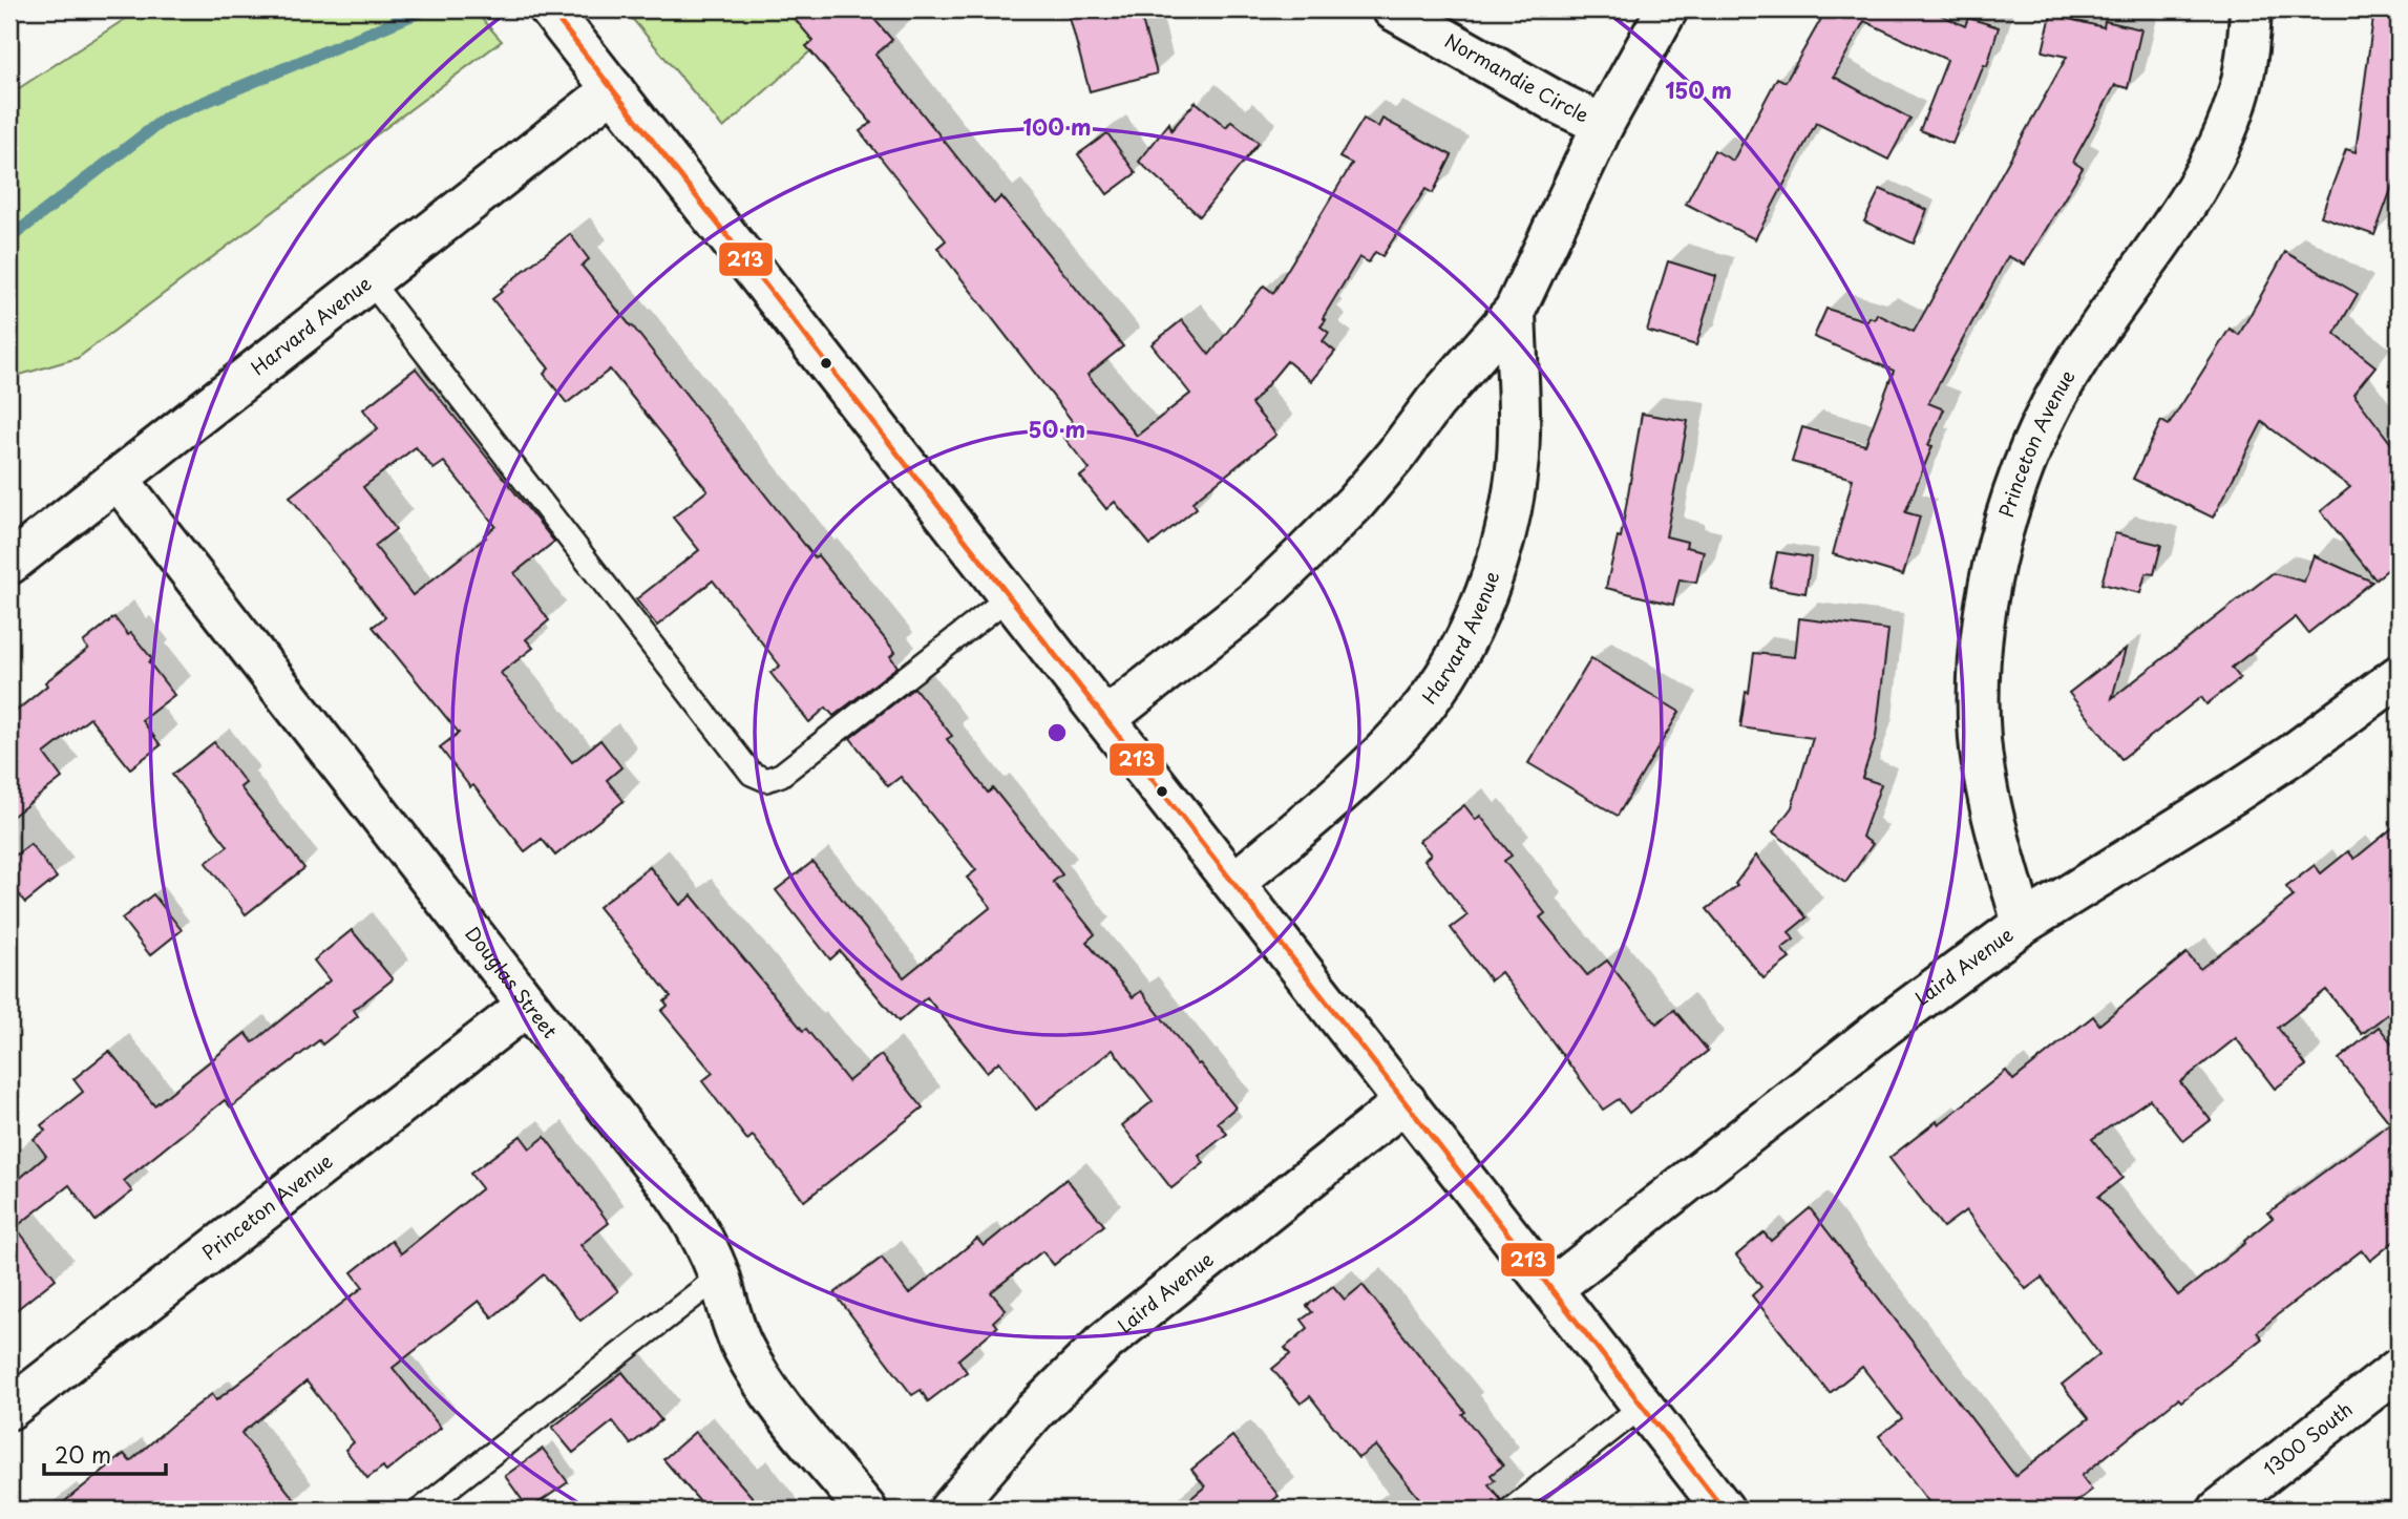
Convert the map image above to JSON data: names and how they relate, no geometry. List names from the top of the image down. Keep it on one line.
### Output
{"streets":{"street":["Normandie Circle","Harvard Avenue","Princeton Avenue","Laird Avenue","Douglas Street","1300 South"]},"crossings":[["Normandie Circle","Harvard Avenue"],["Harvard Avenue","Douglas Street"],["Princeton Avenue","Laird Avenue"],["Princeton Avenue","Douglas Street"]],"lines":["transit line 213"],"scale_bar":"20 m","rings":["150 m","100 m","50 m"]}
